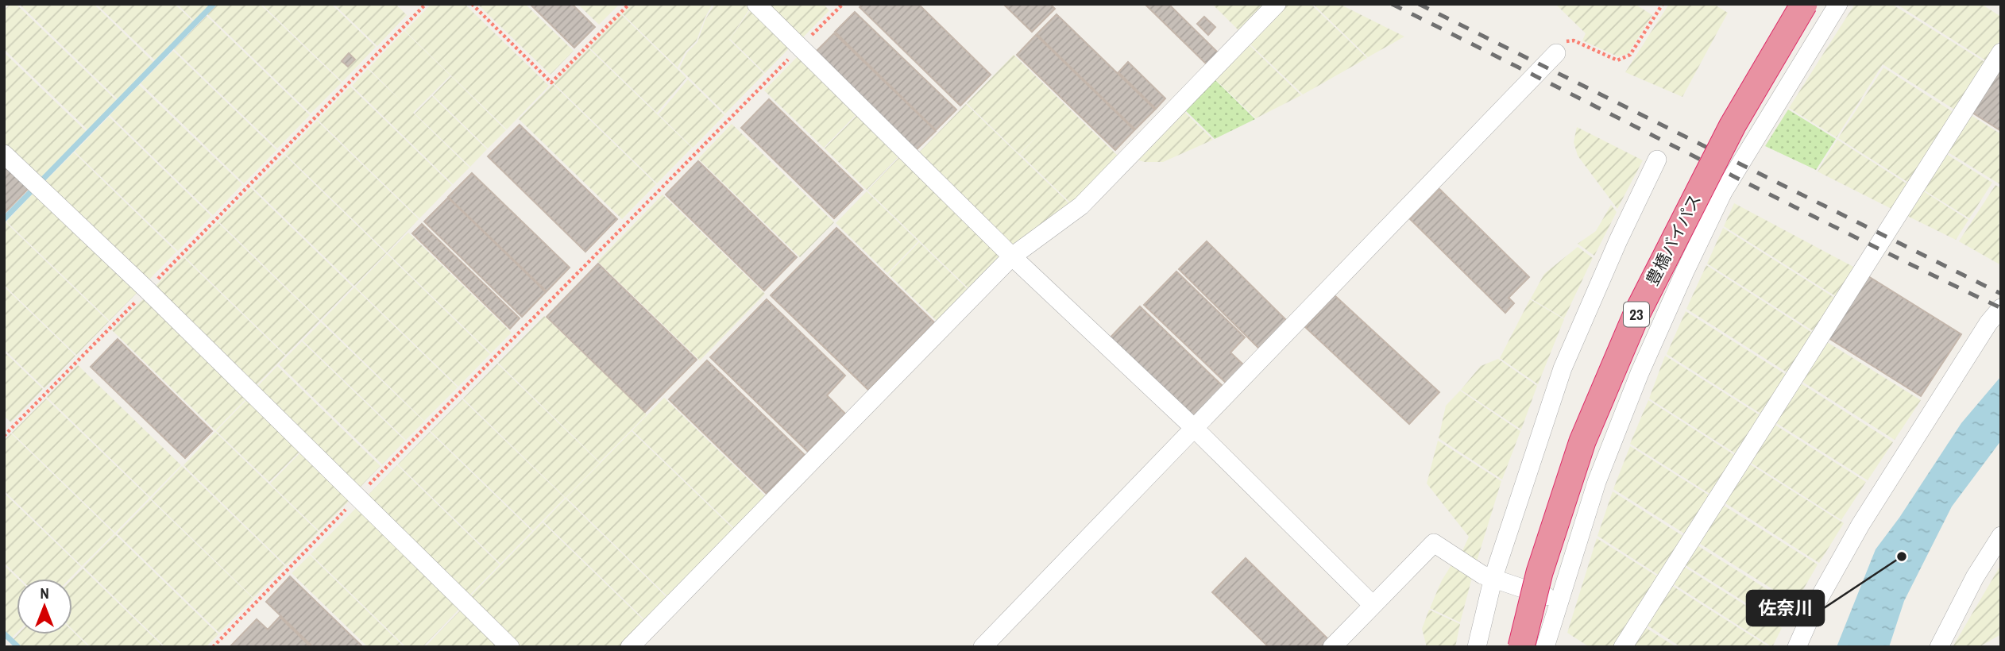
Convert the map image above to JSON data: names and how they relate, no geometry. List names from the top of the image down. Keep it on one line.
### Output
{"streets":{"highway":["豊橋バイパス","23"]},"places":["佐奈川"],"north":"top"}
